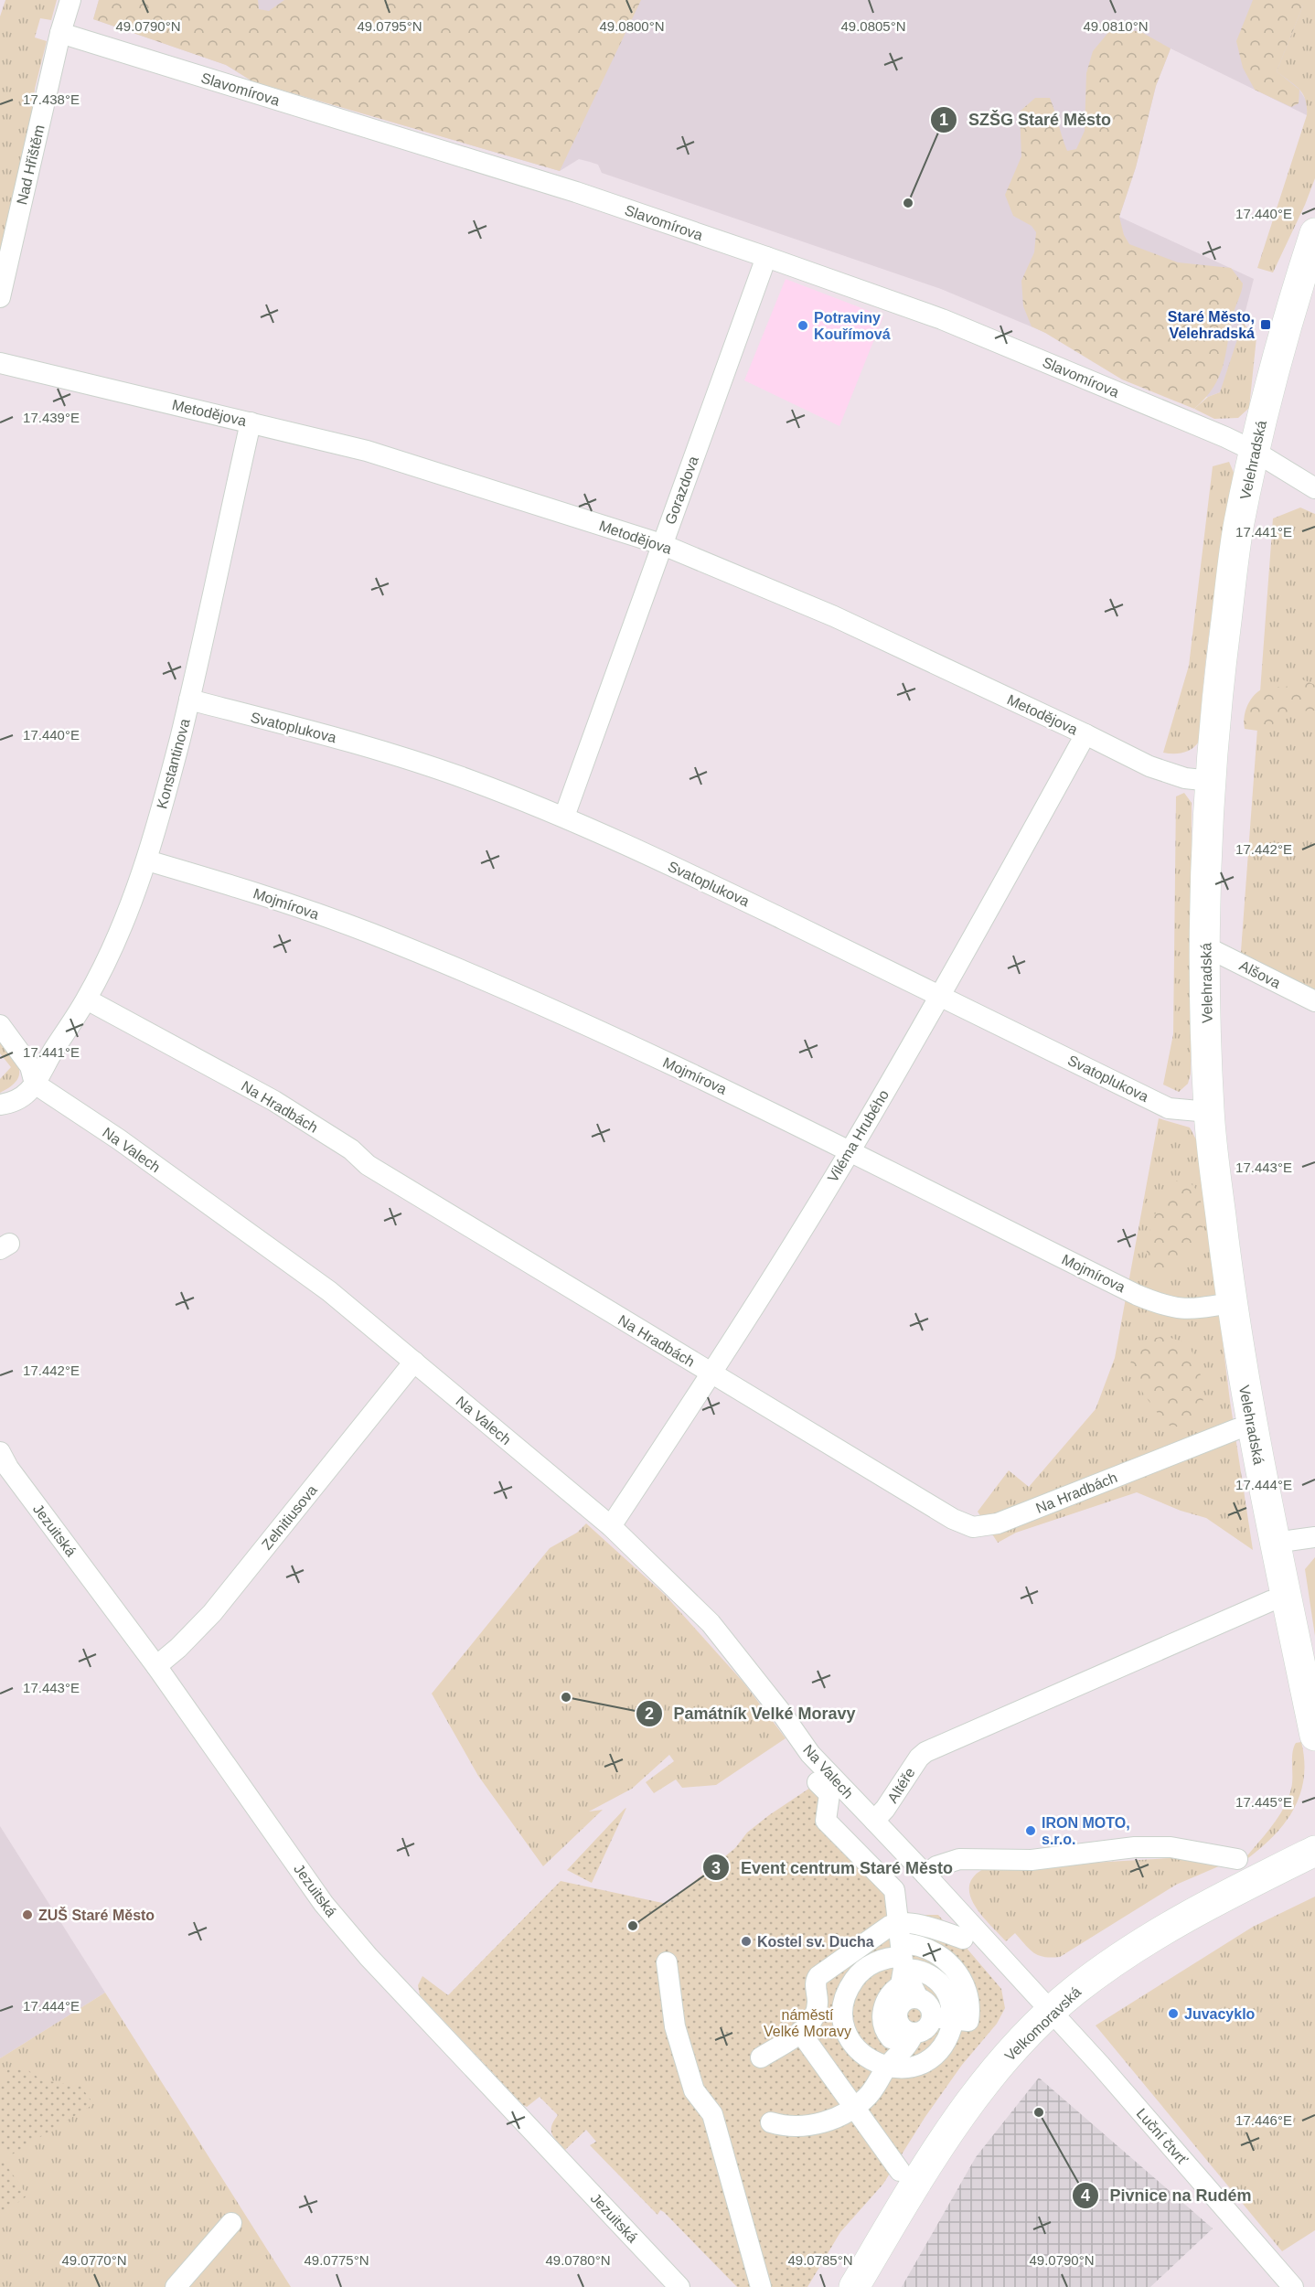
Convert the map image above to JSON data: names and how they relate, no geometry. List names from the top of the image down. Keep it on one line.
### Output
{"streets":{"street":["Slavomírova","Nad Hřištěm","Metodějova","Velehradská","Gorazdova","Svatoplukova","Konstantinova","Mojmírova","Alšova","Na Hradbách","Viléma Hrubého","Na Valech","Zelnitiusova","Jezuitská","Altéře","Velkomoravská","Luční čtvrť"]},"crossings":[["Slavomírova","Nad Hřištěm"],["Slavomírova","Velehradská"],["Slavomírova","Gorazdova"],["Metodějova","Velehradská"],["Metodějova","Gorazdova"],["Metodějova","Konstantinova"],["Metodějova","Viléma Hrubého"],["Velehradská","Svatoplukova"],["Velehradská","Mojmírova"],["Velehradská","Alšova"],["Velehradská","Na Hradbách"],["Velehradská","Altéře"],["Gorazdova","Svatoplukova"],["Svatoplukova","Konstantinova"],["Svatoplukova","Viléma Hrubého"],["Konstantinova","Mojmírova"],["Konstantinova","Na Hradbách"],["Konstantinova","Na Valech"],["Mojmírova","Viléma Hrubého"],["Na Hradbách","Viléma Hrubého"],["Viléma Hrubého","Na Valech"],["Na Valech","Zelnitiusova"],["Na Valech","Altéře"],["Zelnitiusova","Jezuitská"],["Velkomoravská","Luční čtvrť"]],"parks":["náměstí Velké Moravy"],"places":{"other":["SZŠG Staré Město","Potraviny Kouřímová","Památník Velké Moravy","IRON MOTO, s.r.o.","ZUŠ Staré Město","Event centrum Staré Město","Kostel sv. Ducha","Juvacyklo","Pivnice na Rudém"],"transit":["Staré Město, Velehradská"]},"coordinates":["49.0790°N","49.0795°N","49.0800°N","49.0805°N","49.0810°N","17.438°E","17.440°E","17.439°E","17.441°E","17.442°E","17.443°E","17.444°E","17.445°E","17.446°E","49.0770°N","49.0775°N","49.0780°N","49.0785°N"]}
